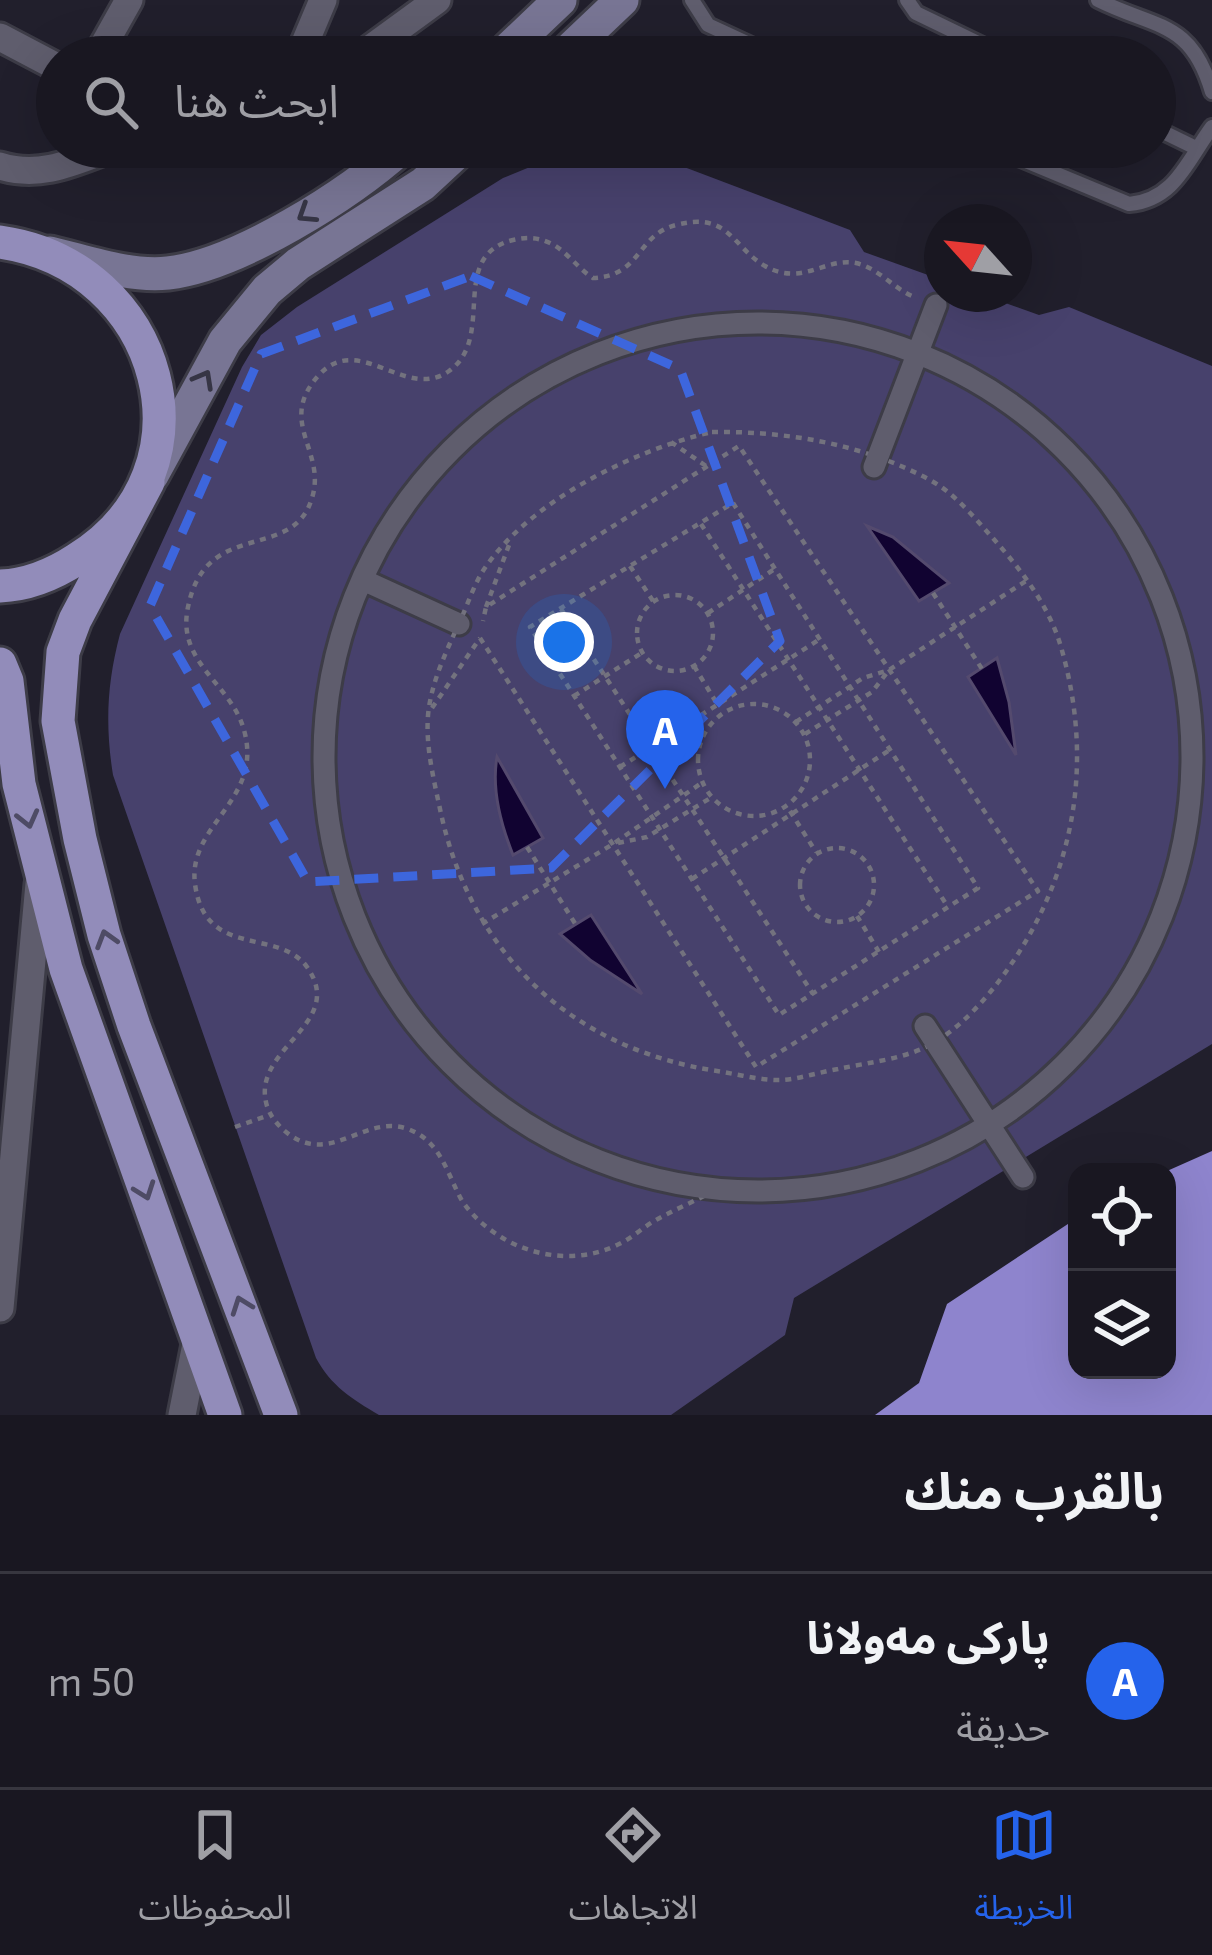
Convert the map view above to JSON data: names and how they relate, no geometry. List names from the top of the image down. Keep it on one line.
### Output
{"north":"top left","page":{"search":"ابحث هنا","pins":"A","heading":"بالقرب منك","list":[{"mark":"A","name":"پارکی مەولانا","note":"حديقة","value":"50 m"}],"nav":["الخريطة","الاتجاهات","المحفوظات"]}}
